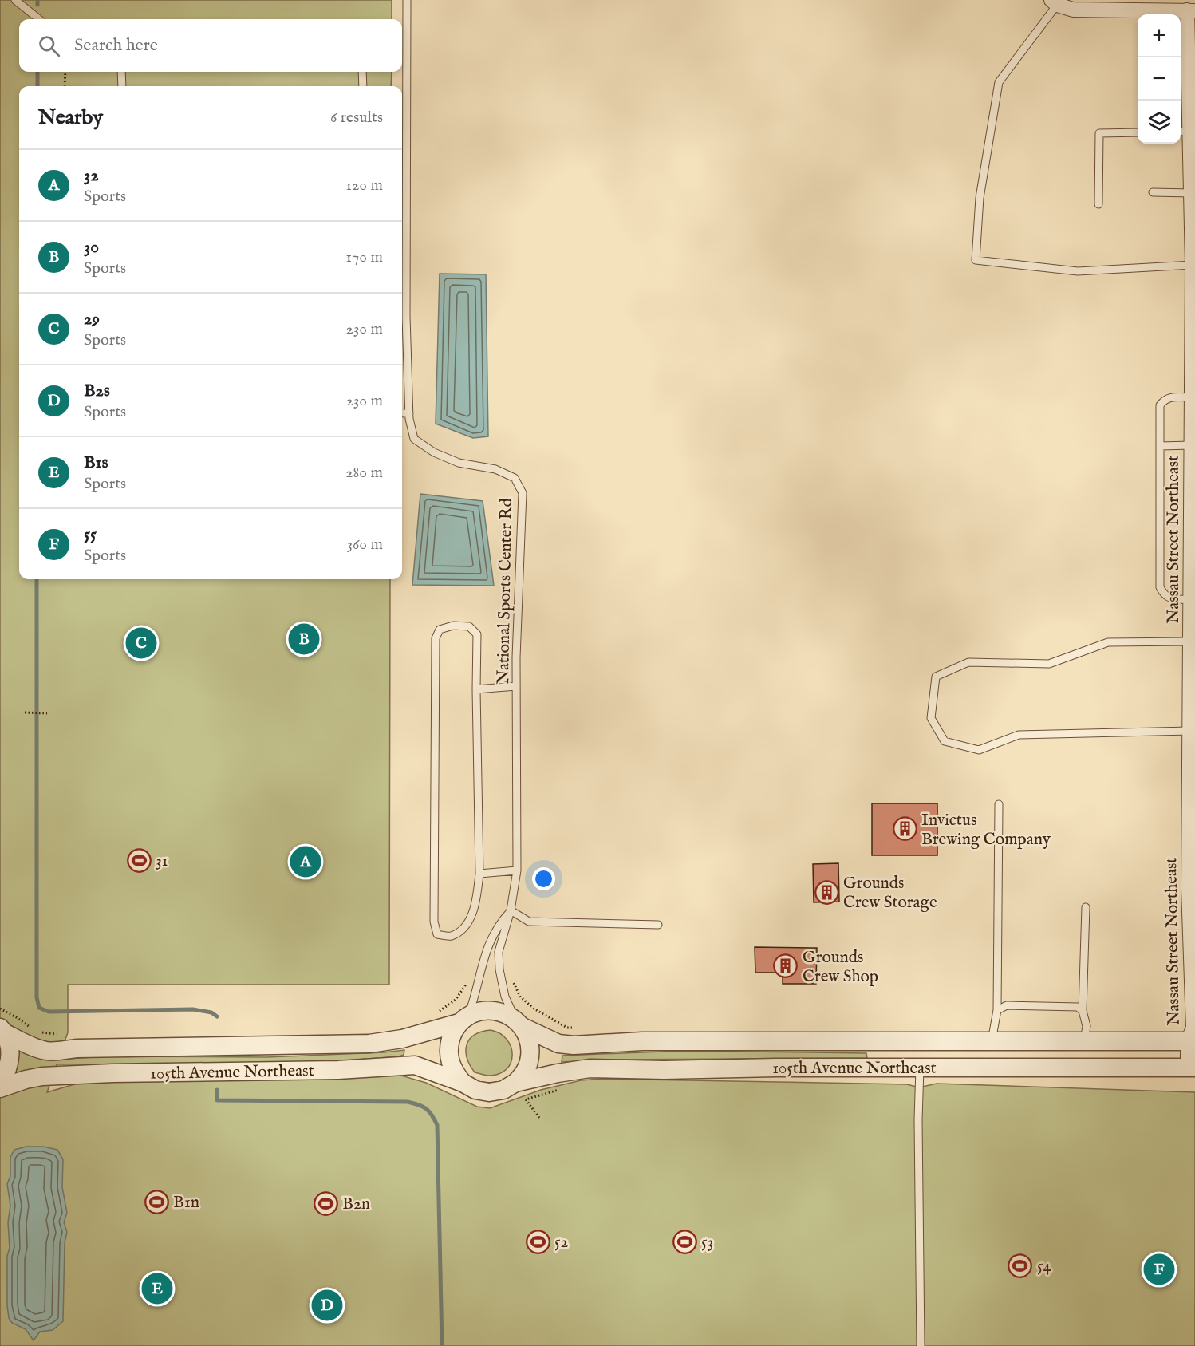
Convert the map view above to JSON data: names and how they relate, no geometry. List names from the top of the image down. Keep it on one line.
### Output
{"streets":{"street":["Nassau Street Northeast","105th Avenue Northeast"],"lane":["National Sports Center Rd"]},"crossings":[["Nassau Street Northeast","105th Avenue Northeast"],["National Sports Center Rd","105th Avenue Northeast"]],"places":{"building":["Invictus Brewing Company","Grounds Crew Storage","Grounds Crew Shop"],"sports":["31","B1n","B2n","52","53","54"]},"page":{"map_buttons":["+","−"],"search":"Search here","heading":["Nearby","6 results"],"list":[{"mark":"A","name":"32","note":"Sports","value":"120 m"},{"mark":"B","name":"30","note":"Sports","value":"170 m"},{"mark":"C","name":"29","note":"Sports","value":"230 m"},{"mark":"D","name":"B2s","note":"Sports","value":"230 m"},{"mark":"E","name":"B1s","note":"Sports","value":"280 m"},{"mark":"F","name":"55","note":"Sports","value":"360 m"}],"pins":["B","C","A","F","E","D"]}}
